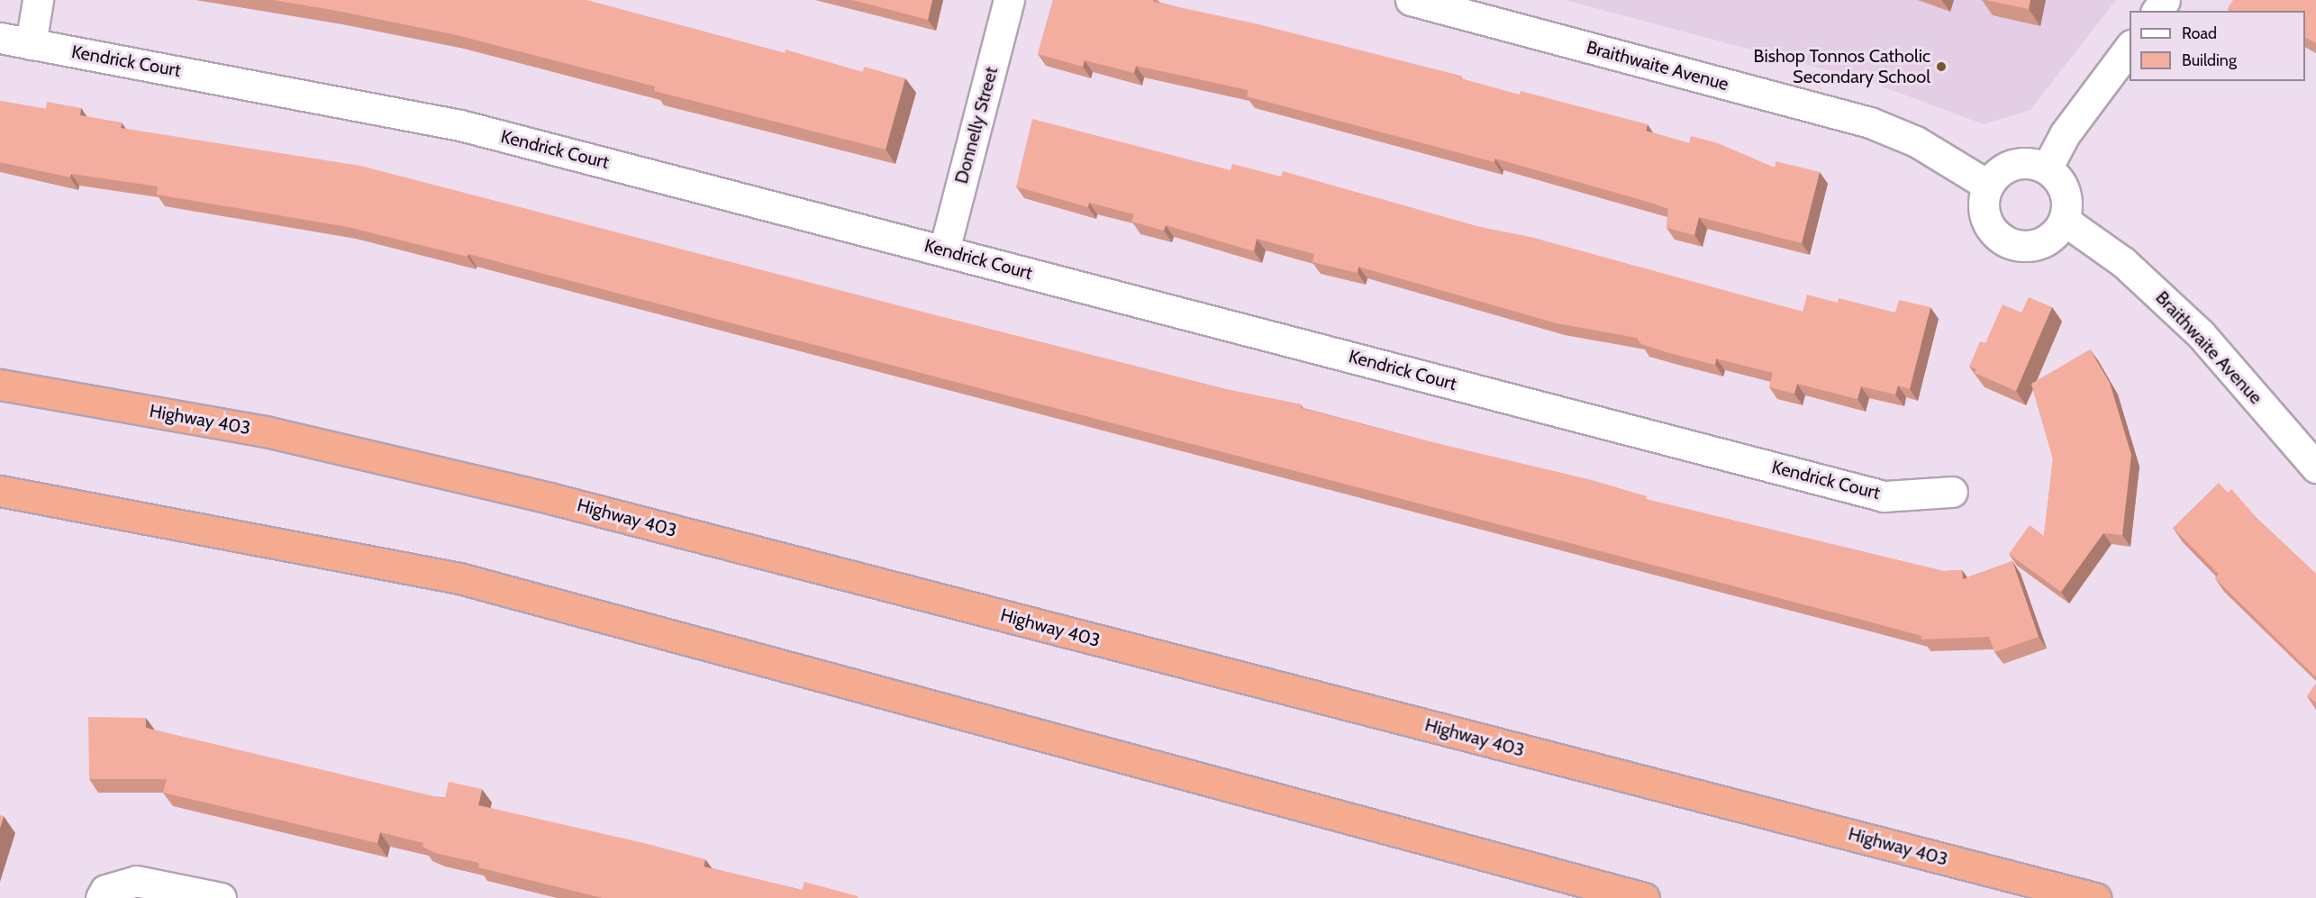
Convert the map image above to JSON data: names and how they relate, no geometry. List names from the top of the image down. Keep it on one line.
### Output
{"streets":{"highway":["Highway 403"],"street":["Kendrick Court","Braithwaite Avenue","Donnelly Street"]},"crossings":[["Kendrick Court","Donnelly Street"]],"places":["Bishop Tonnos Catholic Secondary School"],"legend":["Road","Building"]}
